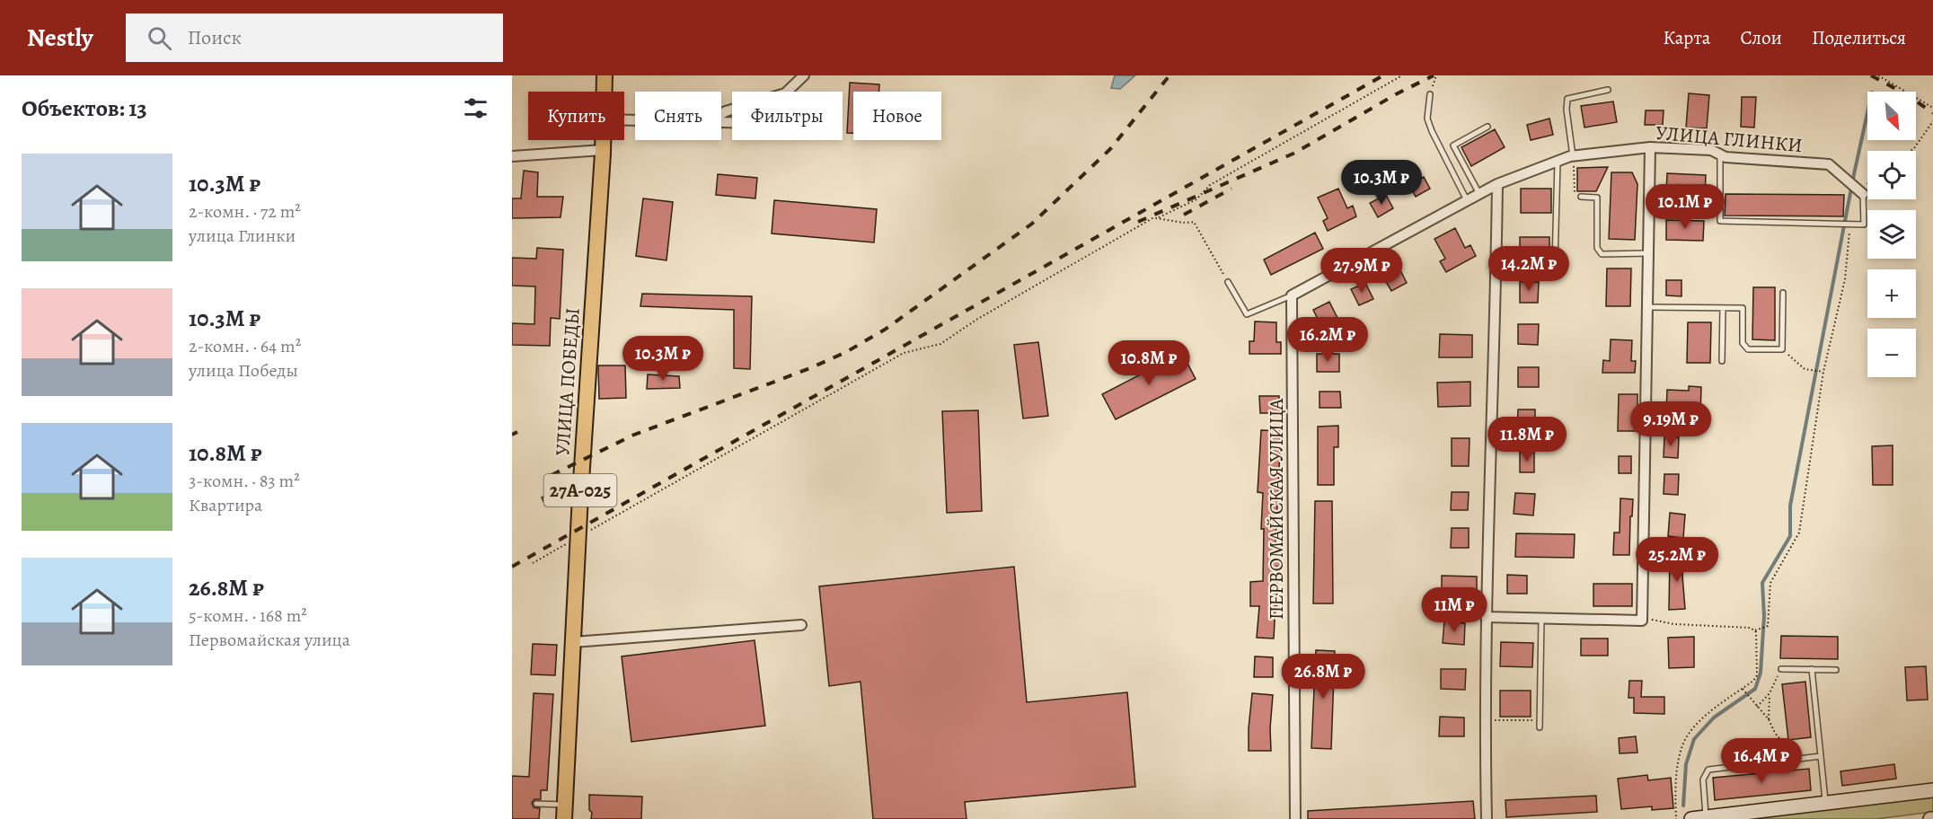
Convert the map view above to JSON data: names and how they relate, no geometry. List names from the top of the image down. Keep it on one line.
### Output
{"streets":{"main road":["УЛИЦА ПОБЕДЫ","27А-025"],"street":["УЛИЦА ГЛИНКИ","ПЕРВОМАЙСКАЯ УЛИЦА"]},"crossings":[["УЛИЦА ГЛИНКИ","ПЕРВОМАЙСКАЯ УЛИЦА"]],"north":"bottom right","page":{"header":"Nestly","search":"Поиск","nav":["Карта","Слои","Поделиться"],"heading":"Объектов: 13","map_buttons":["+","−"],"chip":["Купить","Снять","Фильтры","Новое"],"list":[{"name":"10.3M ₽","note":"2-комн. · 72 m² · улица Глинки"},{"name":"10.3M ₽","note":"2-комн. · 64 m² · улица Победы"},{"name":"10.8M ₽","note":"3-комн. · 83 m² · Квартира"},{"name":"26.8M ₽","note":"5-комн. · 168 m² · Первомайская улица"}],"price":["10.3M ₽","10.1M ₽","14.2M ₽","27.9M ₽","16.2M ₽","10.3M ₽","10.8M ₽","9.19M ₽","11.8M ₽","25.2M ₽","11M ₽","26.8M ₽","16.4M ₽"]}}
